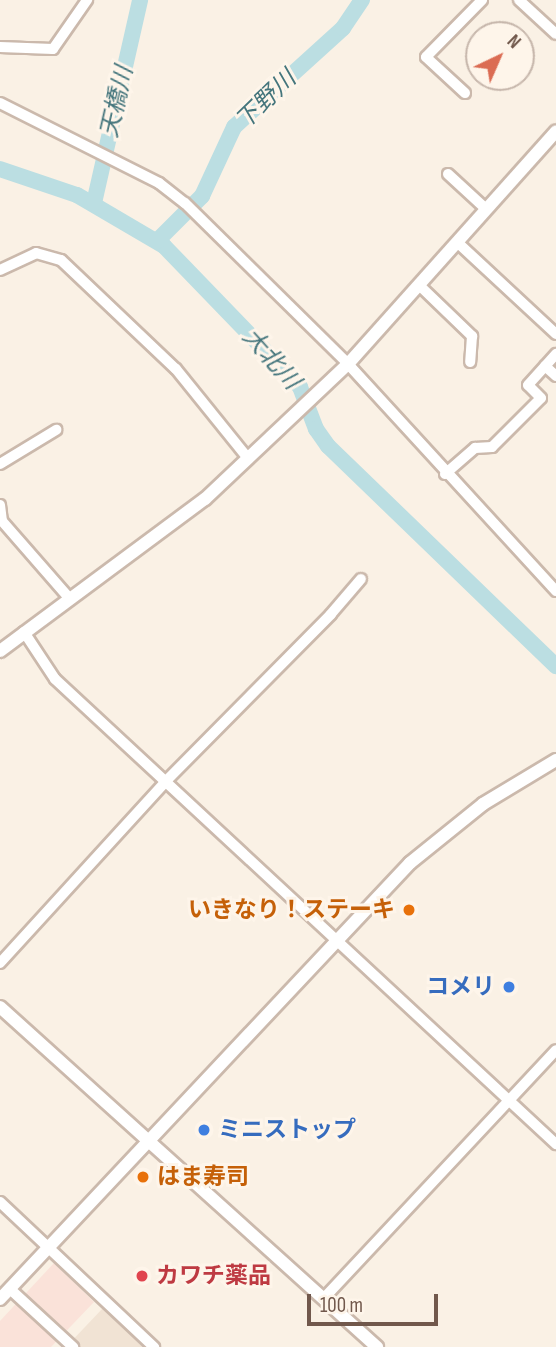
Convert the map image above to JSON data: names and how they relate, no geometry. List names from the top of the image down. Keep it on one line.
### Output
{"water":["下野川","天橋川","大北川"],"places":["いきなり！ステーキ","コメリ","ミニストップ","はま寿司","カワチ薬品"],"scale_bar":"100 m","north":"top right"}
